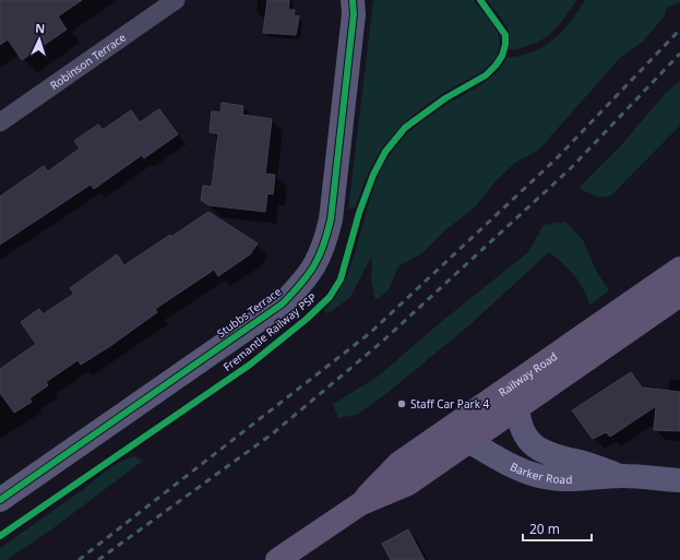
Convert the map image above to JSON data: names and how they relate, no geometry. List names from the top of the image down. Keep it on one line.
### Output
{"streets":{"main road":["Railway Road"],"street":["Robinson Terrace","Stubbs Terrace","Barker Road"],"cycle path":["Fremantle Railway PSP"]},"crossings":[["Railway Road","Barker Road"]],"places":["Staff Car Park 4"],"scale_bar":"20 m","north":"top"}
